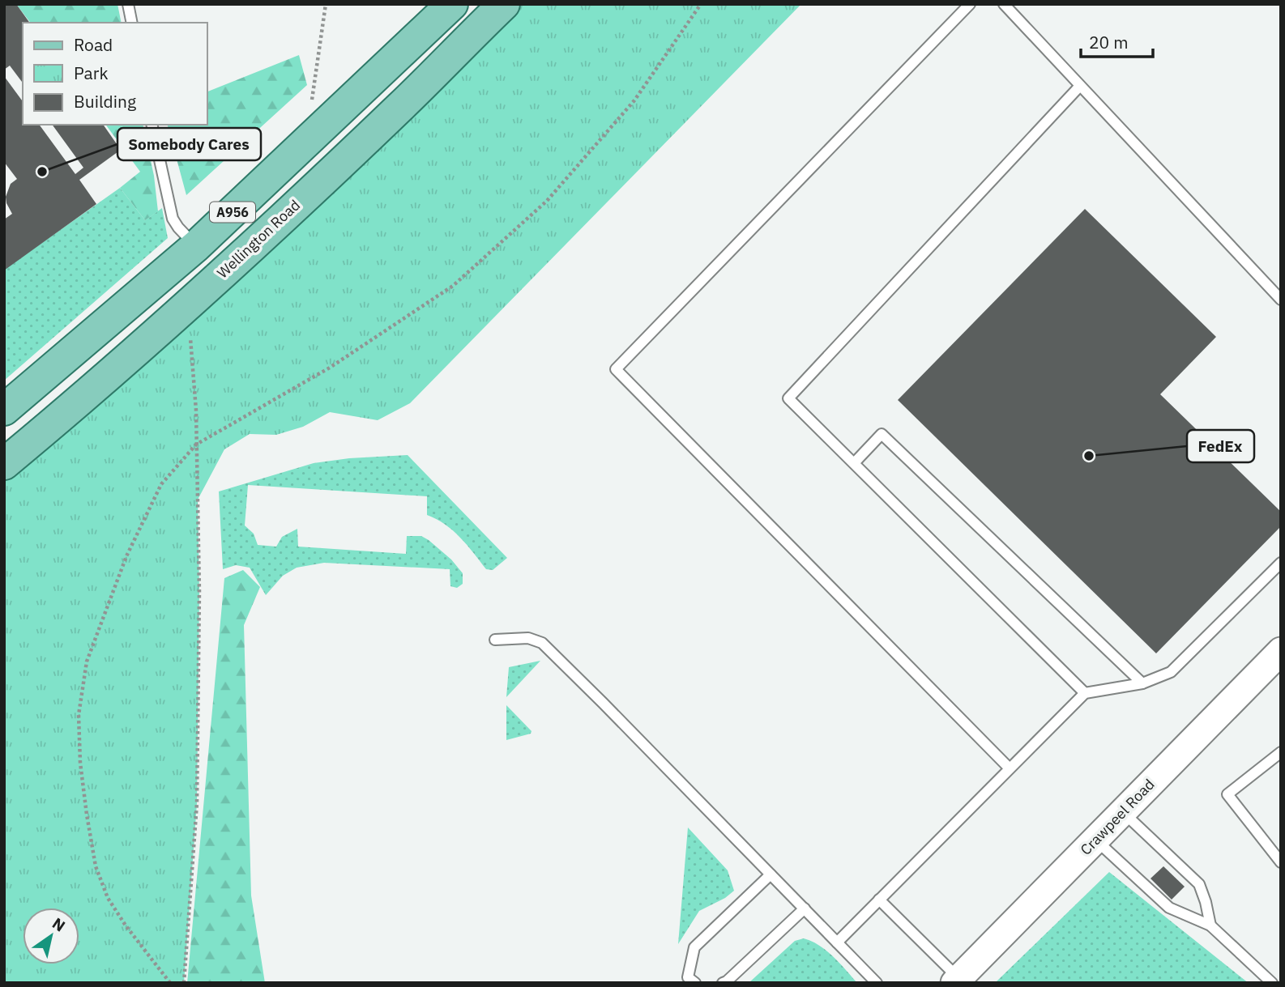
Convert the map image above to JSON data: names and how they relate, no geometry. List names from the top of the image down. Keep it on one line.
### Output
{"streets":{"main road":["A956","Wellington Road"],"street":["Crawpeel Road"]},"places":["Somebody Cares","FedEx"],"legend":["Road","Park","Building"],"scale_bar":"20 m","north":"top right"}
